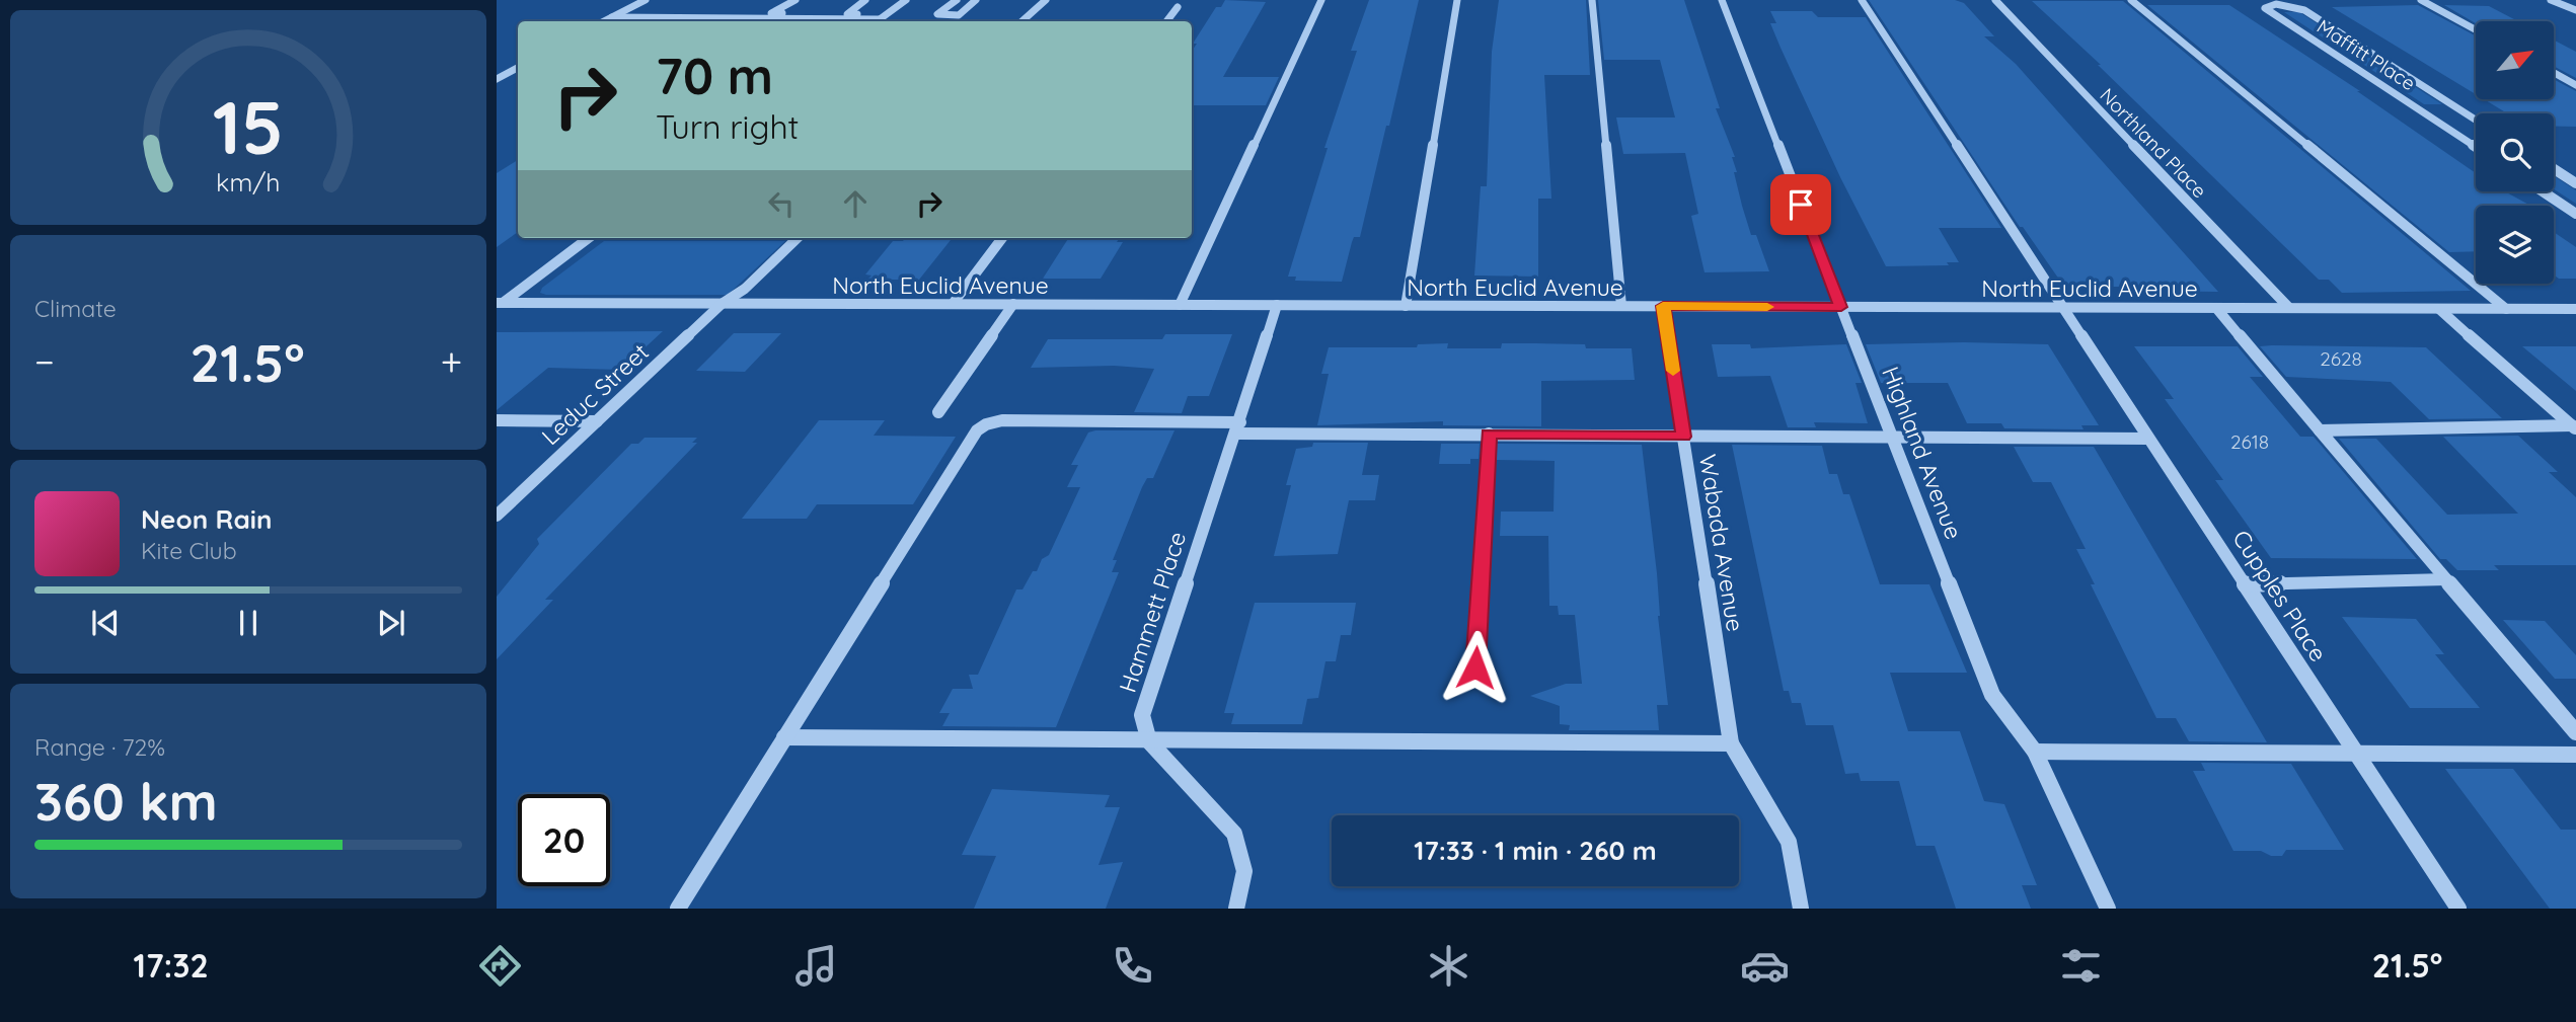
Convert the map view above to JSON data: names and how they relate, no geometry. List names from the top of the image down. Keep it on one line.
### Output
{"streets":{"street":["Maffitt Place","Northland Place","North Euclid Avenue","Leduc Street","Highland Avenue","Wabada Avenue","Cupples Place","Hammett Place"]},"crossings":[["Northland Place","North Euclid Avenue"],["North Euclid Avenue","Leduc Street"],["North Euclid Avenue","Highland Avenue"],["North Euclid Avenue","Wabada Avenue"],["North Euclid Avenue","Cupples Place"],["North Euclid Avenue","Hammett Place"]],"house_numbers":["2628","2618"],"north":"top right","page":{"turn":["70 m","Turn right"],"tile":["Climate",["Range · 72%","360 km"]],"heat":["−","21.5°","+"],"song":["Neon Rain","Kite Club"],"limit":"20","trip":"17:33 · 1 min · 260 m","tabs":["17:32","21.5°"],"gauge":["15","km/h"]}}
